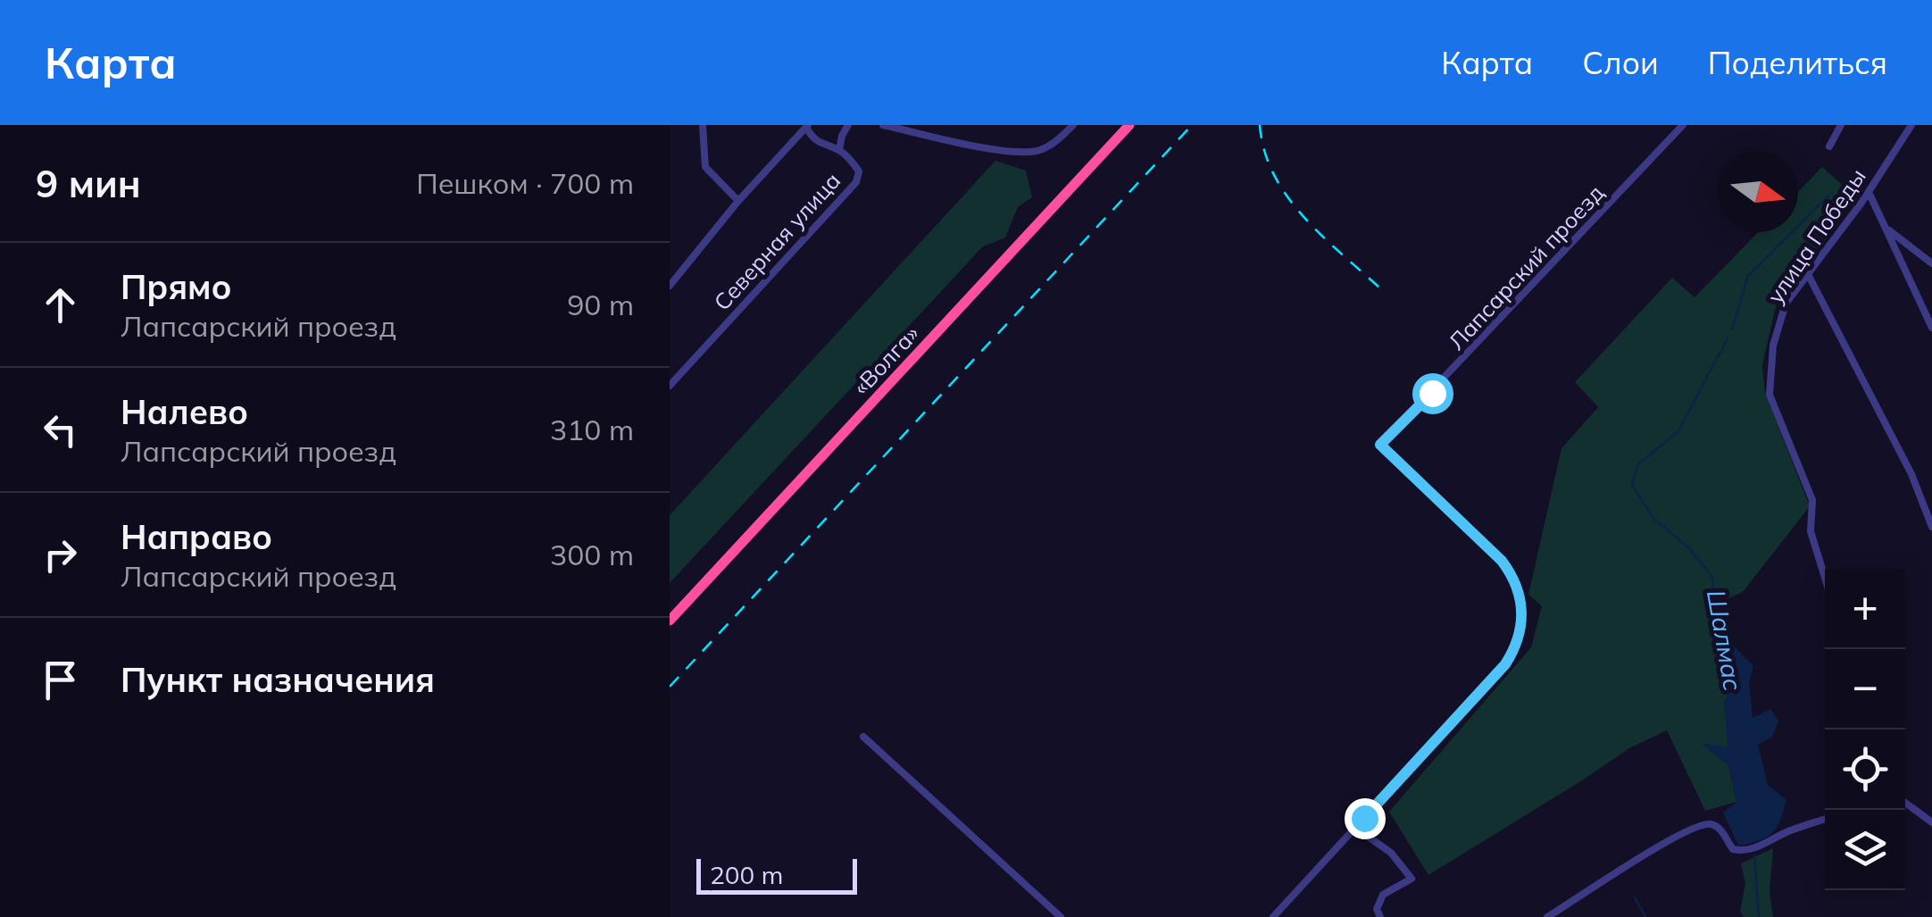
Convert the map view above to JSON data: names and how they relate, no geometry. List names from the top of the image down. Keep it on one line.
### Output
{"streets":{"highway":["«Волга»"],"street":["улица Победы","Северная улица","Лапсарский проезд"]},"water":["Шалмас"],"scale_bar":"200 m","north":"right","page":{"header":"Карта","nav":["Карта","Слои","Поделиться"],"heading":["9 мин","Пешком · 700 m"],"list":[["Прямо","Лапсарский проезд","90 m"],["Налево","Лапсарский проезд","310 m"],["Направо","Лапсарский проезд","300 m"],"Пункт назначения"],"map_buttons":["+","−"],"scale":"200 m"}}
